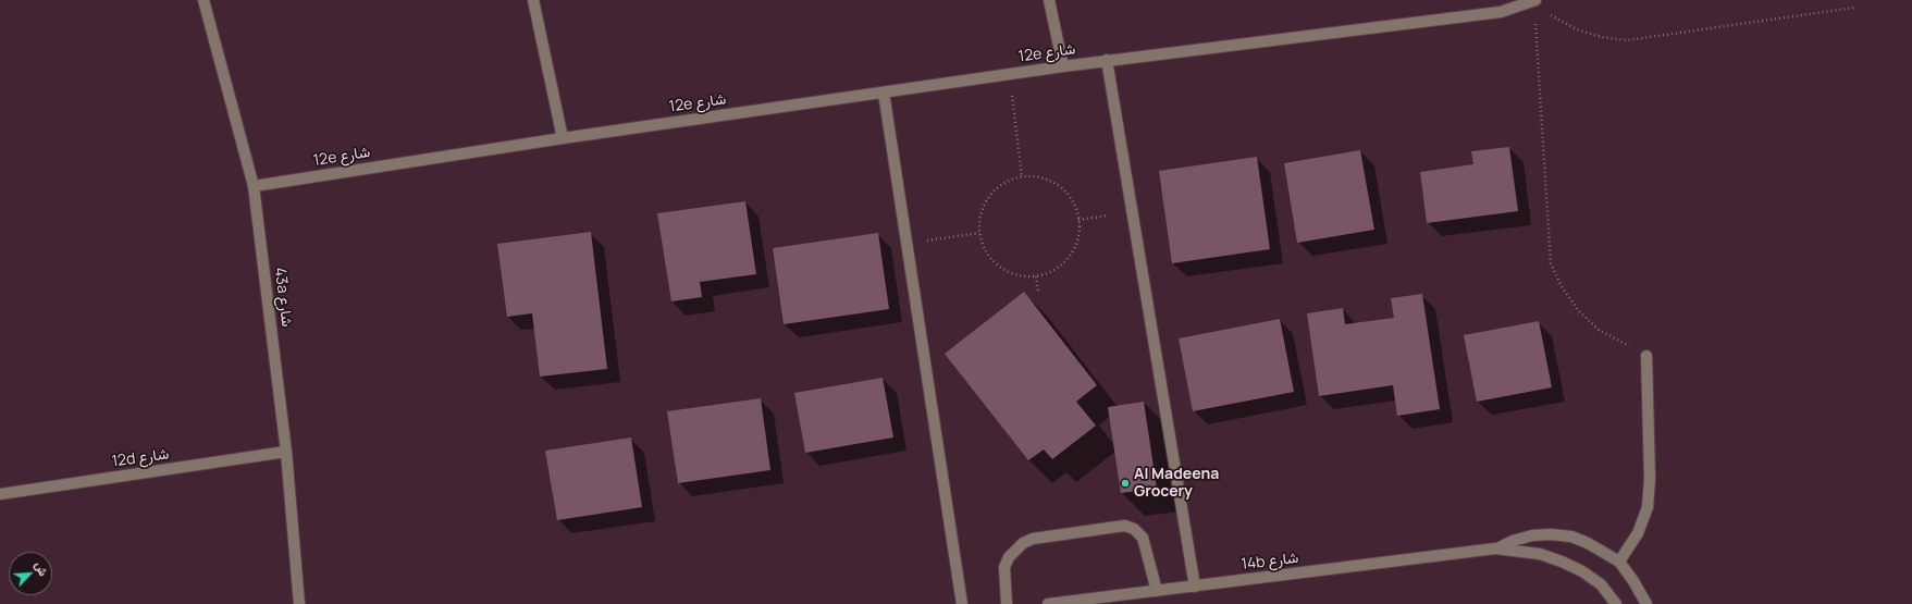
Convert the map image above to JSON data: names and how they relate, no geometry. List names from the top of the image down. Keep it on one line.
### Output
{"streets":{"street":["12e شارع","43a شارع","12d شارع","14b شارع"]},"crossings":[["12e شارع","43a شارع"],["43a شارع","12d شارع"]],"places":["Al Madeena Grocery"],"north":"top right"}
